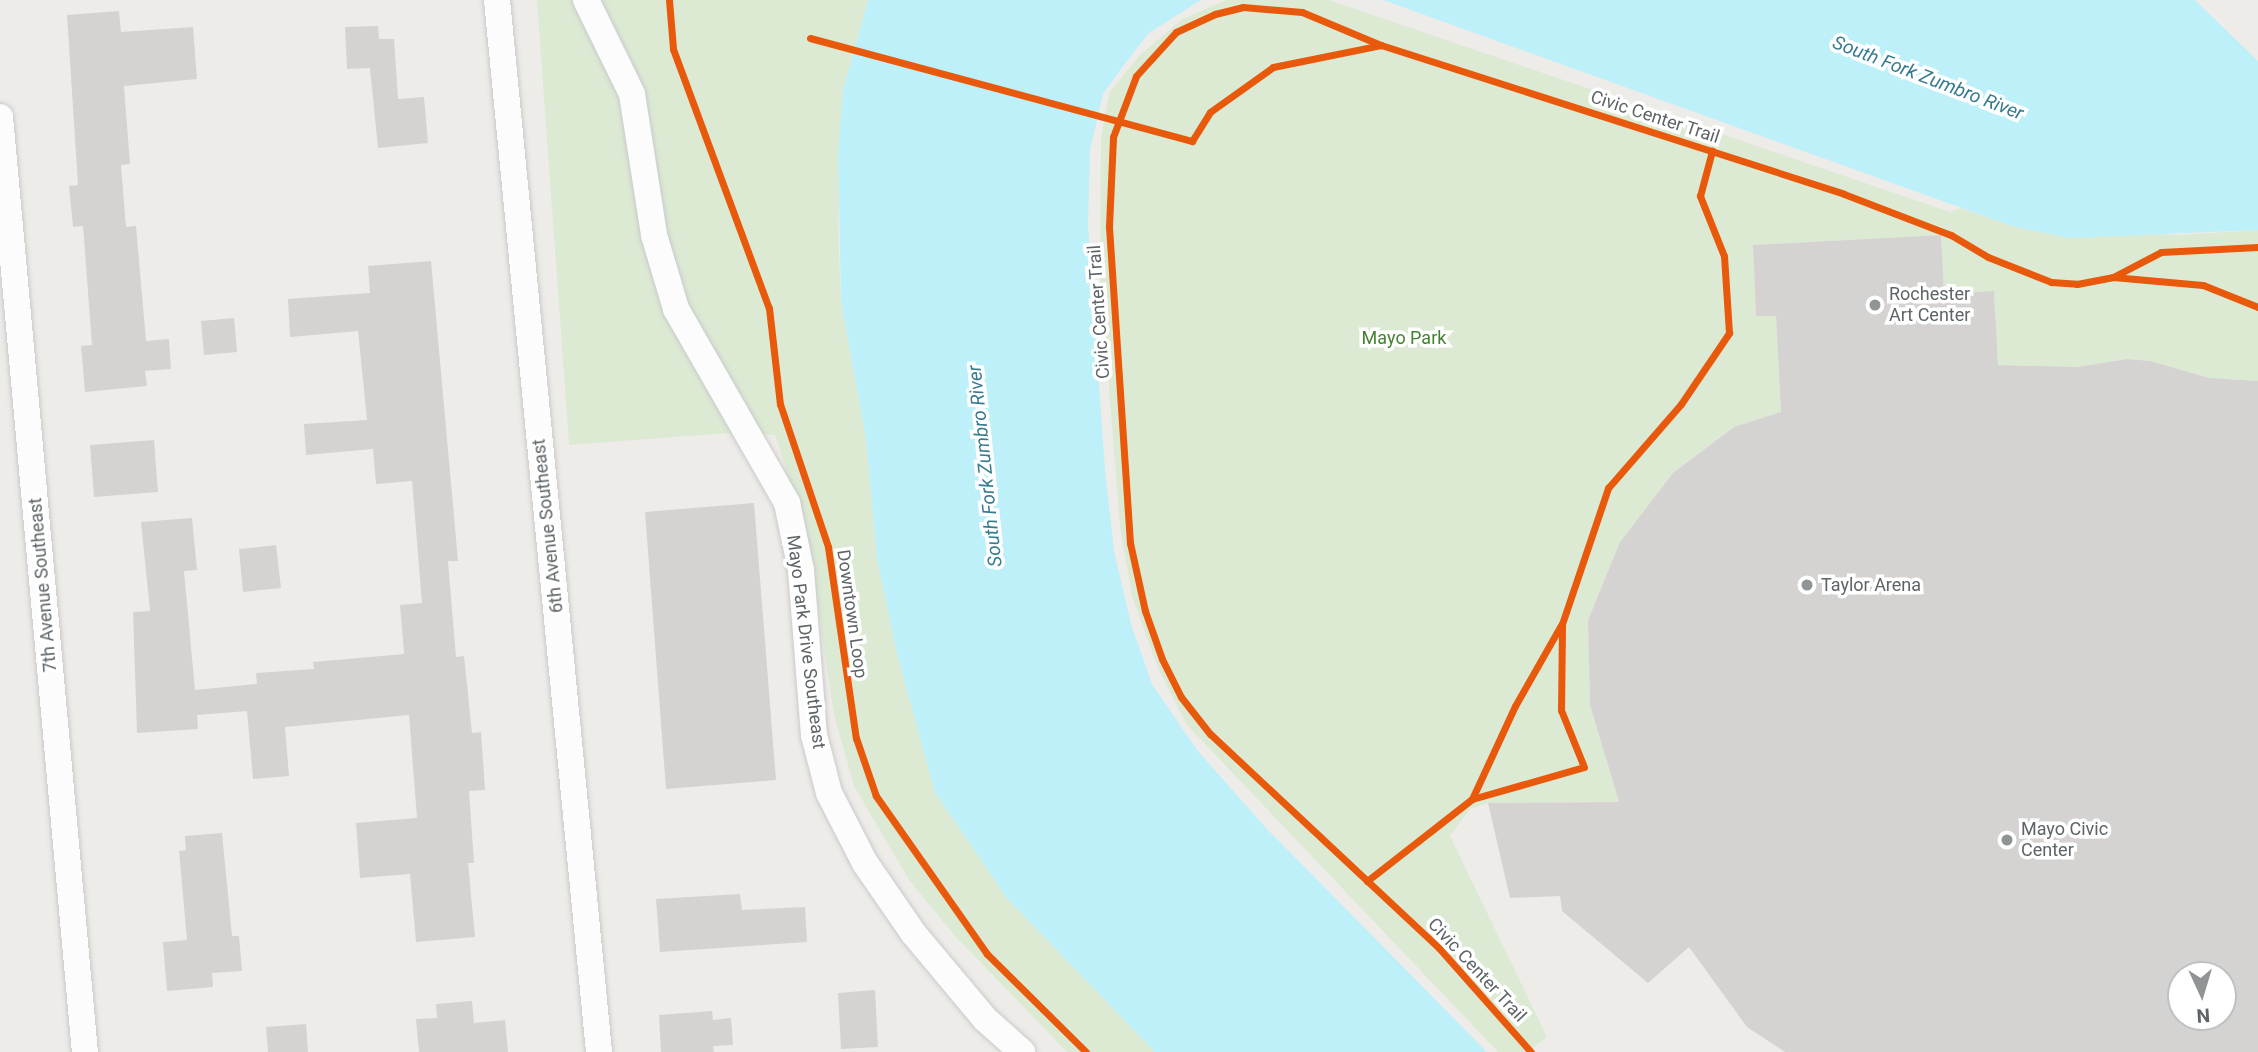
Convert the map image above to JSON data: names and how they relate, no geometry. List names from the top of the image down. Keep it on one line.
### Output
{"streets":{"street":["6th Avenue Southeast","7th Avenue Southeast","Mayo Park Drive Southeast"],"cycle path":["Civic Center Trail","Downtown Loop"]},"water":["South Fork Zumbro River"],"parks":["Mayo Park"],"places":["Rochester Art Center","Taylor Arena","Mayo Civic Center"],"north":"bottom"}
